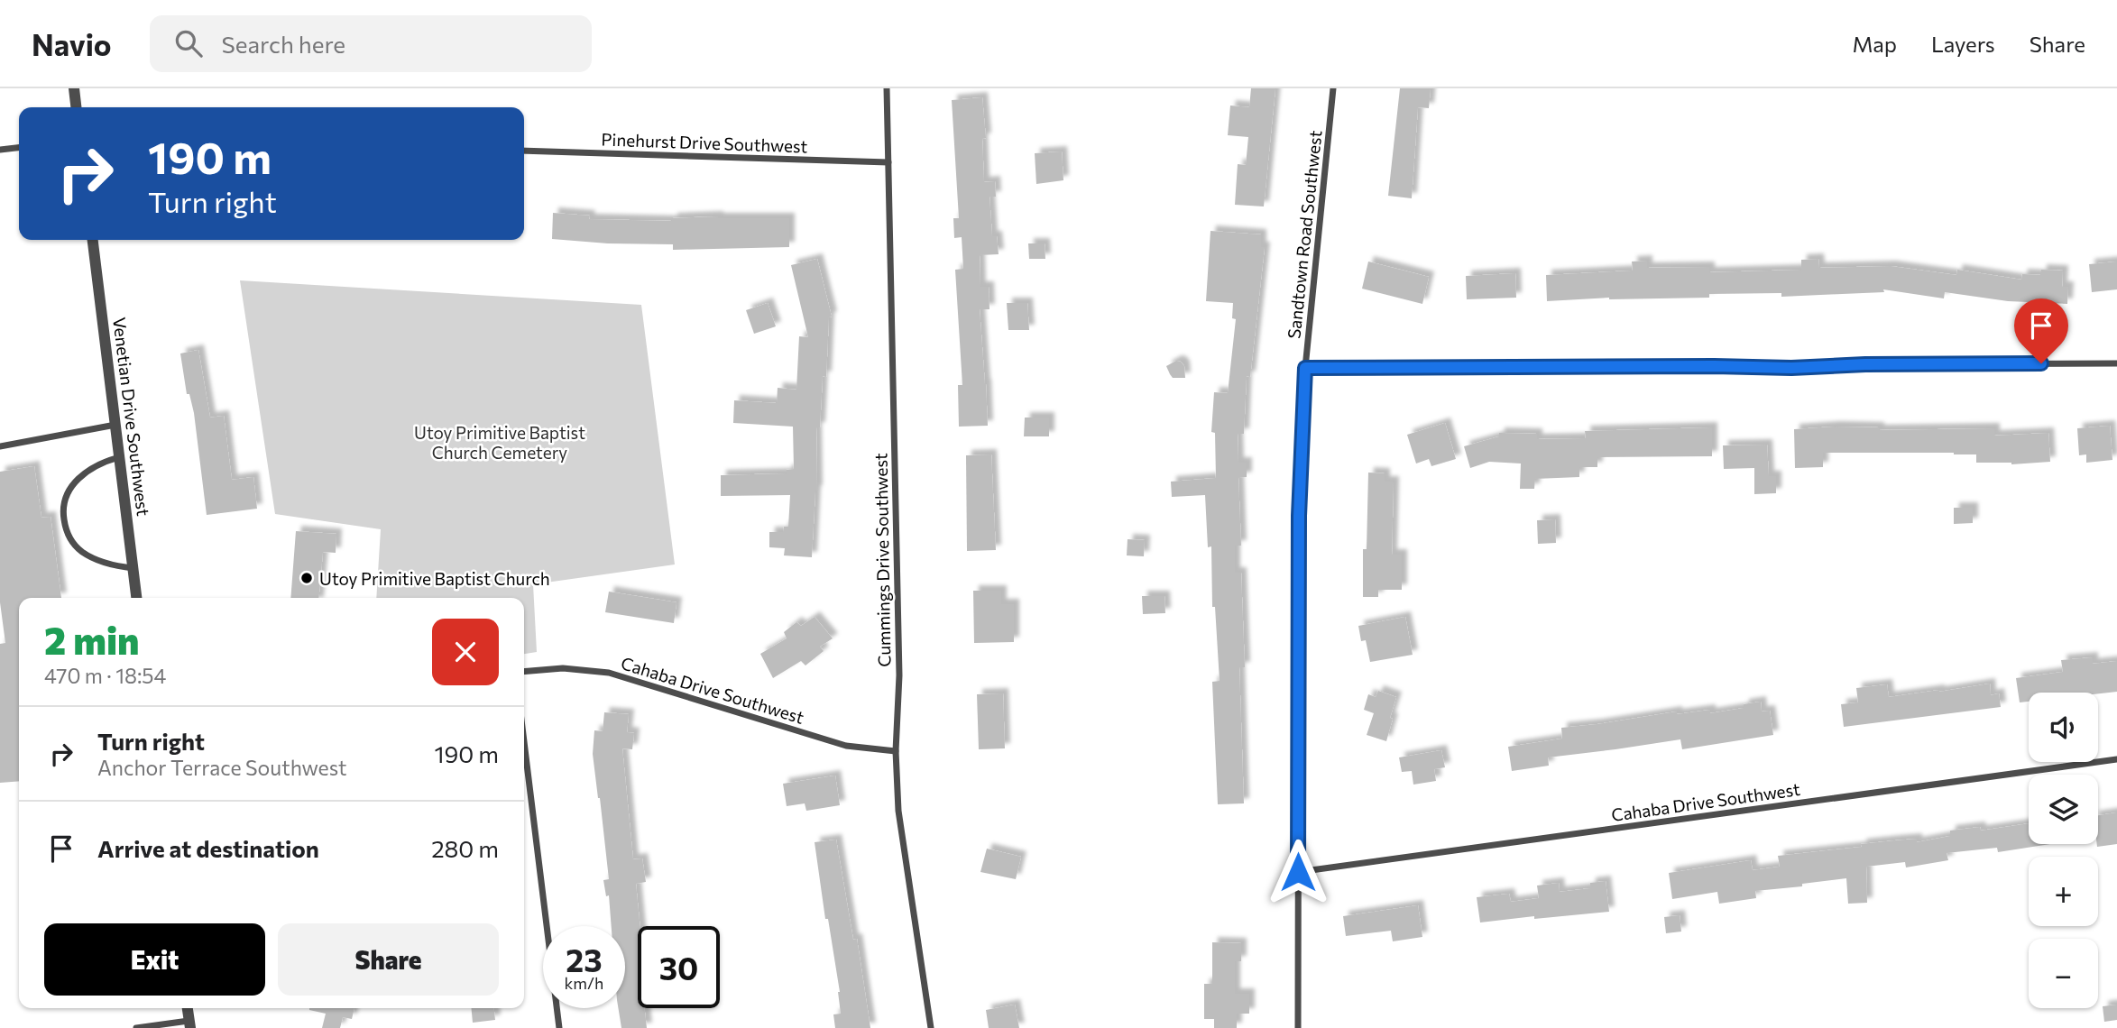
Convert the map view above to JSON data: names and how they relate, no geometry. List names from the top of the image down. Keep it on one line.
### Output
{"streets":{"street":["Pinehurst Drive Southwest","Sandtown Road Southwest","Venetian Drive Southwest","Cummings Drive Southwest","Cahaba Drive Southwest"]},"crossings":[["Pinehurst Drive Southwest","Cummings Drive Southwest"],["Sandtown Road Southwest","Cahaba Drive Southwest"],["Cummings Drive Southwest","Cahaba Drive Southwest"]],"parks":["Utoy Primitive Baptist Church Cemetery"],"places":["Utoy Primitive Baptist Church"],"page":{"header":"Navio","search":"Search here","nav":["Map","Layers","Share"],"turn":["190 m","Turn right"],"heading":["2 min","470 m · 18:54"],"map_buttons":["+","−"],"list":[{"name":"Turn right","note":"Anchor Terrace Southwest","value":"190 m"},{"name":"Arrive at destination","value":"280 m"}],"buttons":["Exit","Share"],"speed":"23 km/h","limit":"30"}}
